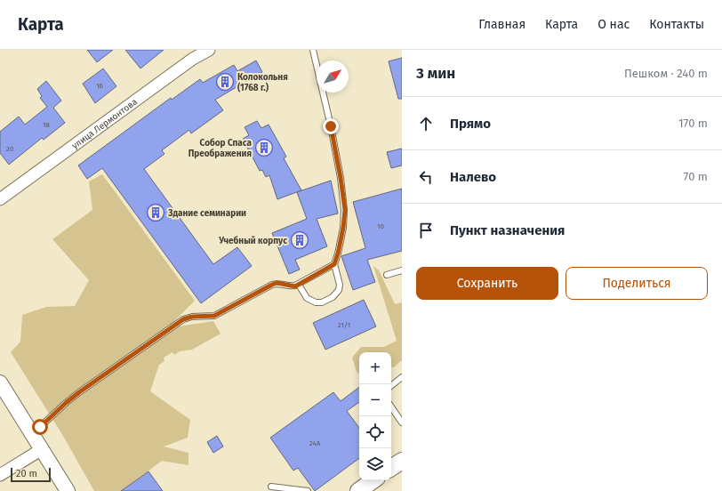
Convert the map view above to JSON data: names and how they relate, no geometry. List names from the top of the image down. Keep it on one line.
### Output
{"streets":{"street":["улица Лермонтова"]},"places":{"building":["Колокольня (1768 г.)","Собор Спаса Преображения","Здание семинарии","Учебный корпус"]},"house_numbers":["16","18","20","10","21/1","24А"],"scale_bar":"20 m","north":"top right","page":{"header":"Карта","nav":["Главная","Карта","О нас","Контакты"],"heading":["3 мин","Пешком · 240 m"],"list":[["Прямо","170 m"],["Налево","70 m"],"Пункт назначения"],"buttons":["Сохранить","Поделиться"],"map_buttons":["+","−"],"scale":"20 m"}}
